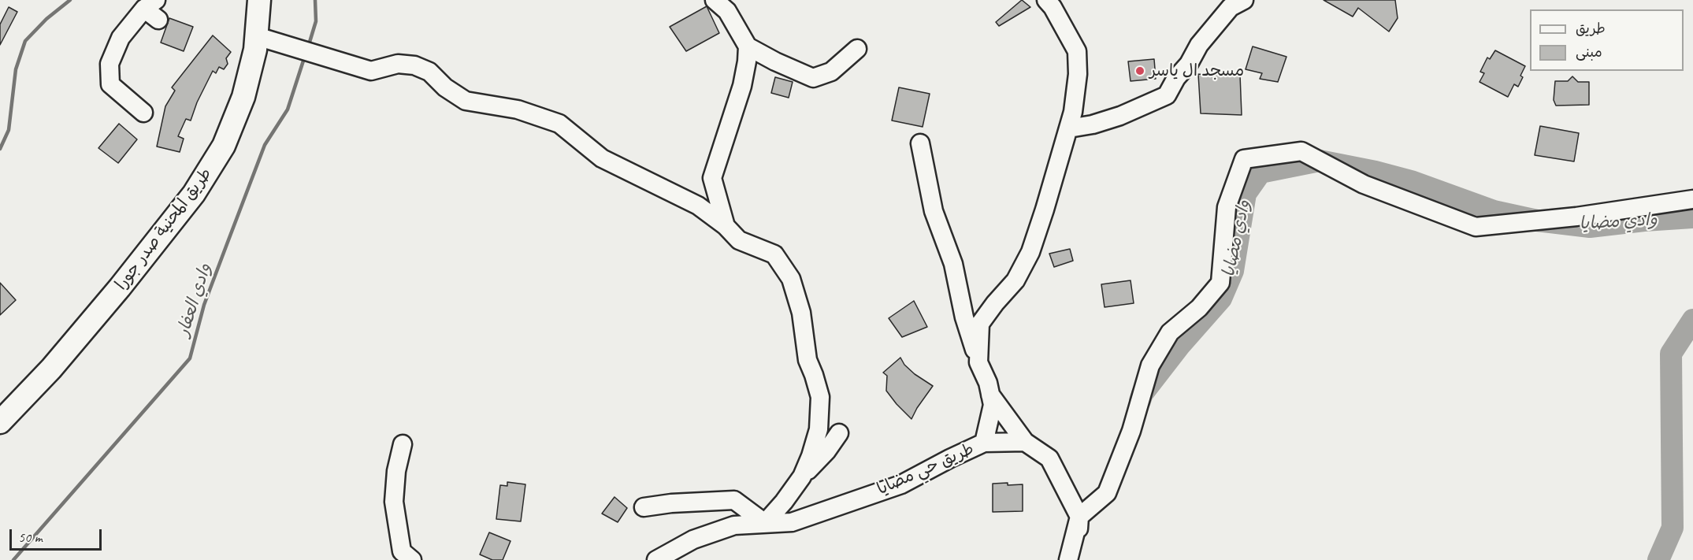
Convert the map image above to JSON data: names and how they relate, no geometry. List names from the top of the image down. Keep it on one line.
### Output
{"streets":{"main road":["طريق المحنية صدر جورا"],"street":["طريق حي مضايا"]},"water":["وادي مضايا","وادي العفار"],"places":["مسجد ال ياسر"],"legend":["طريق","مبنى"],"scale_bar":"50 m"}
